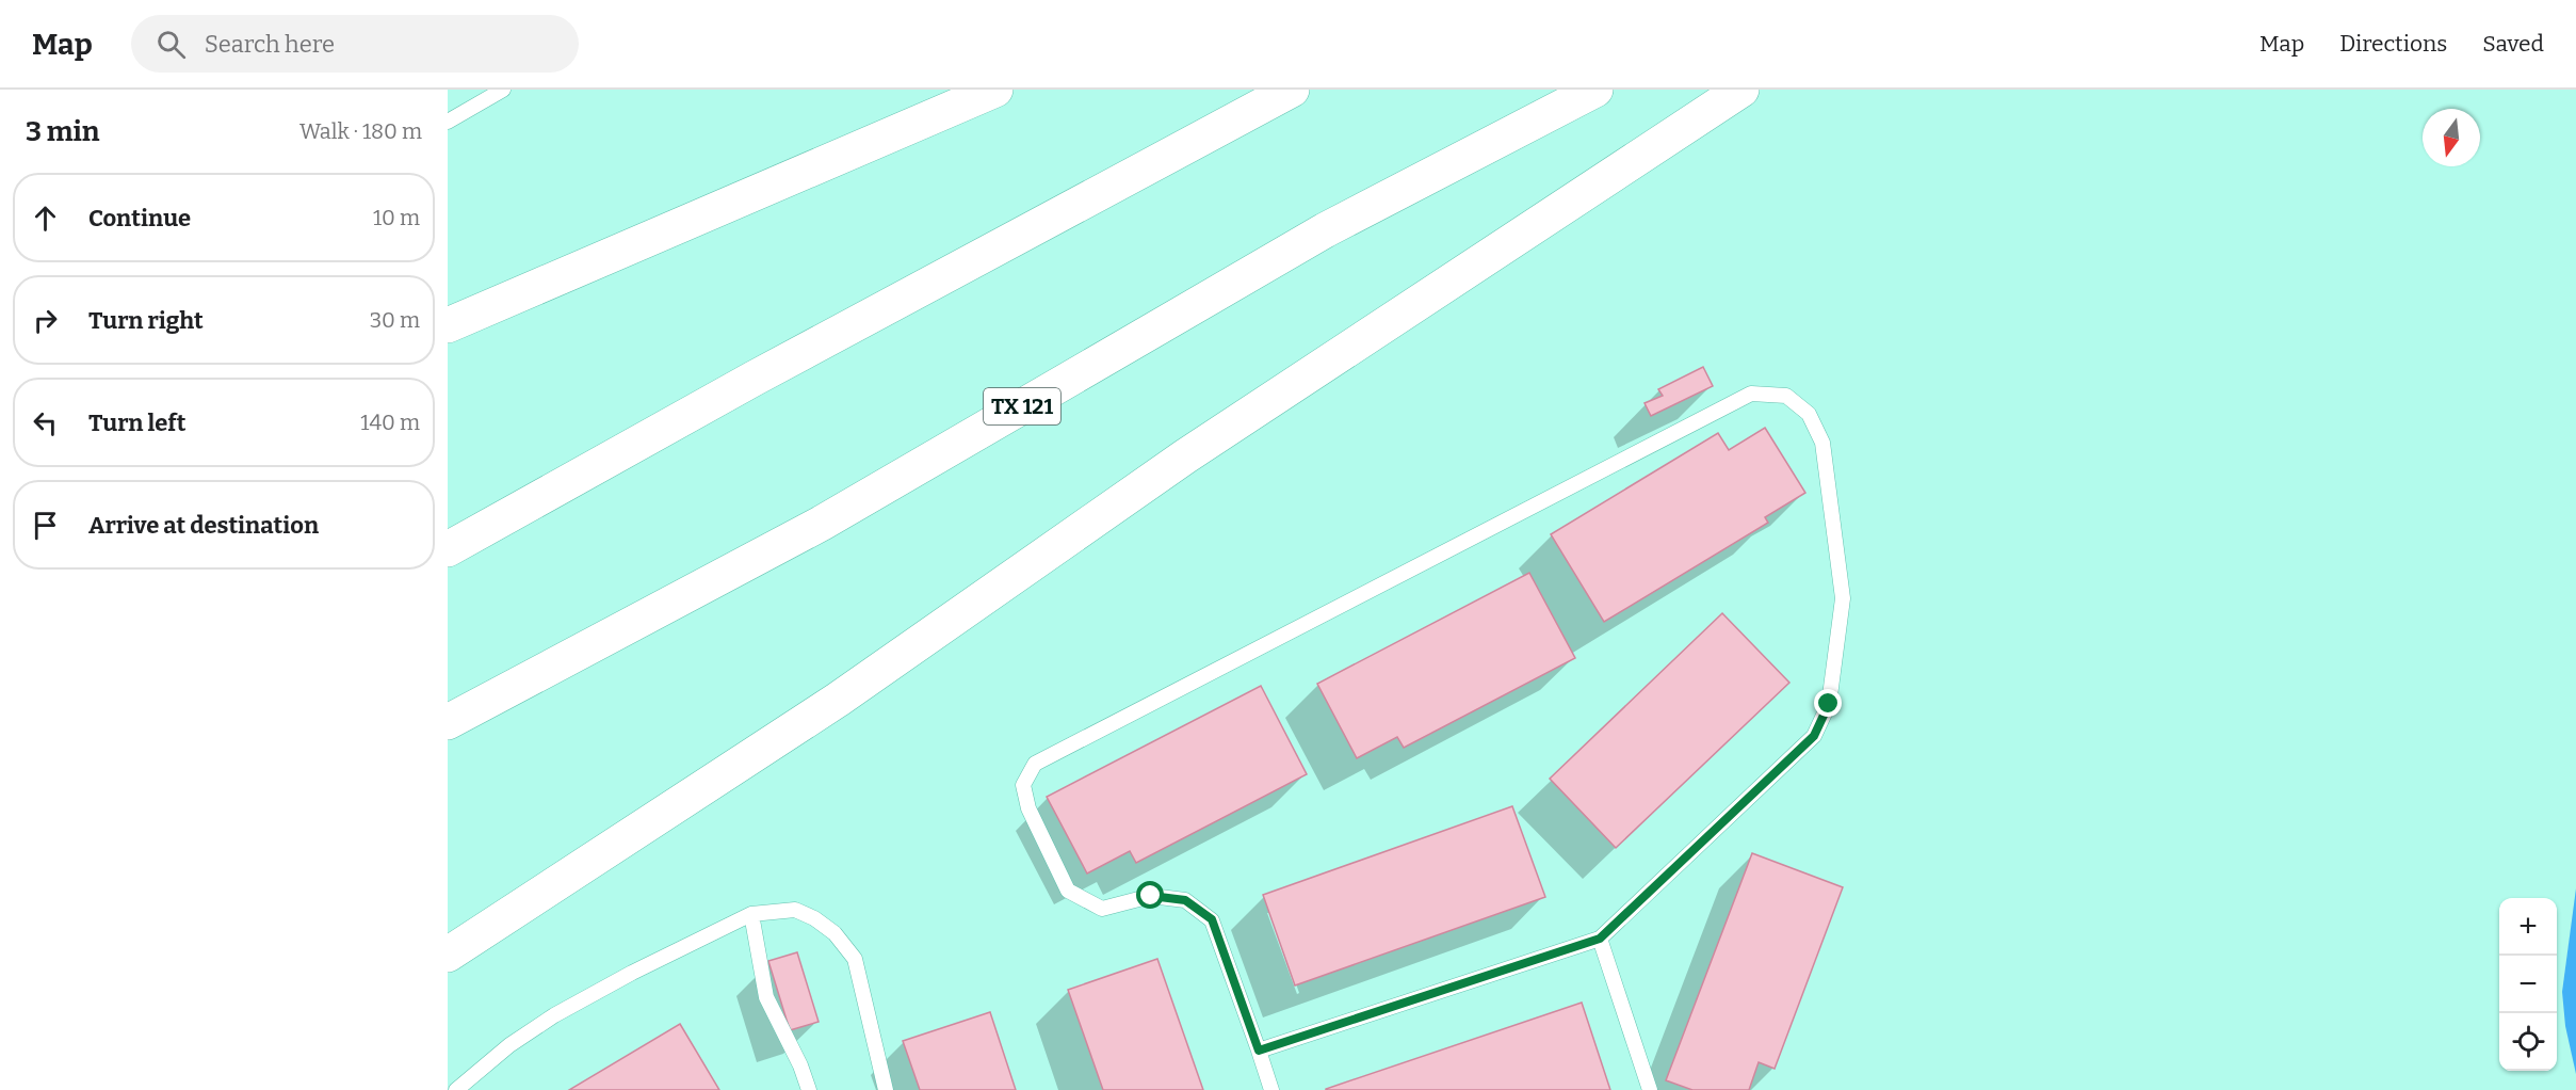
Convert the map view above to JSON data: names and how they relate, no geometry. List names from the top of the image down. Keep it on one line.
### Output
{"streets":{"highway":["TX 121"]},"north":"bottom","page":{"header":"Map","search":"Search here","nav":["Map","Directions","Saved"],"heading":["3 min","Walk · 180 m"],"list":[["Continue","10 m"],["Turn right","30 m"],["Turn left","140 m"],"Arrive at destination"],"map_buttons":["+","−"]}}
